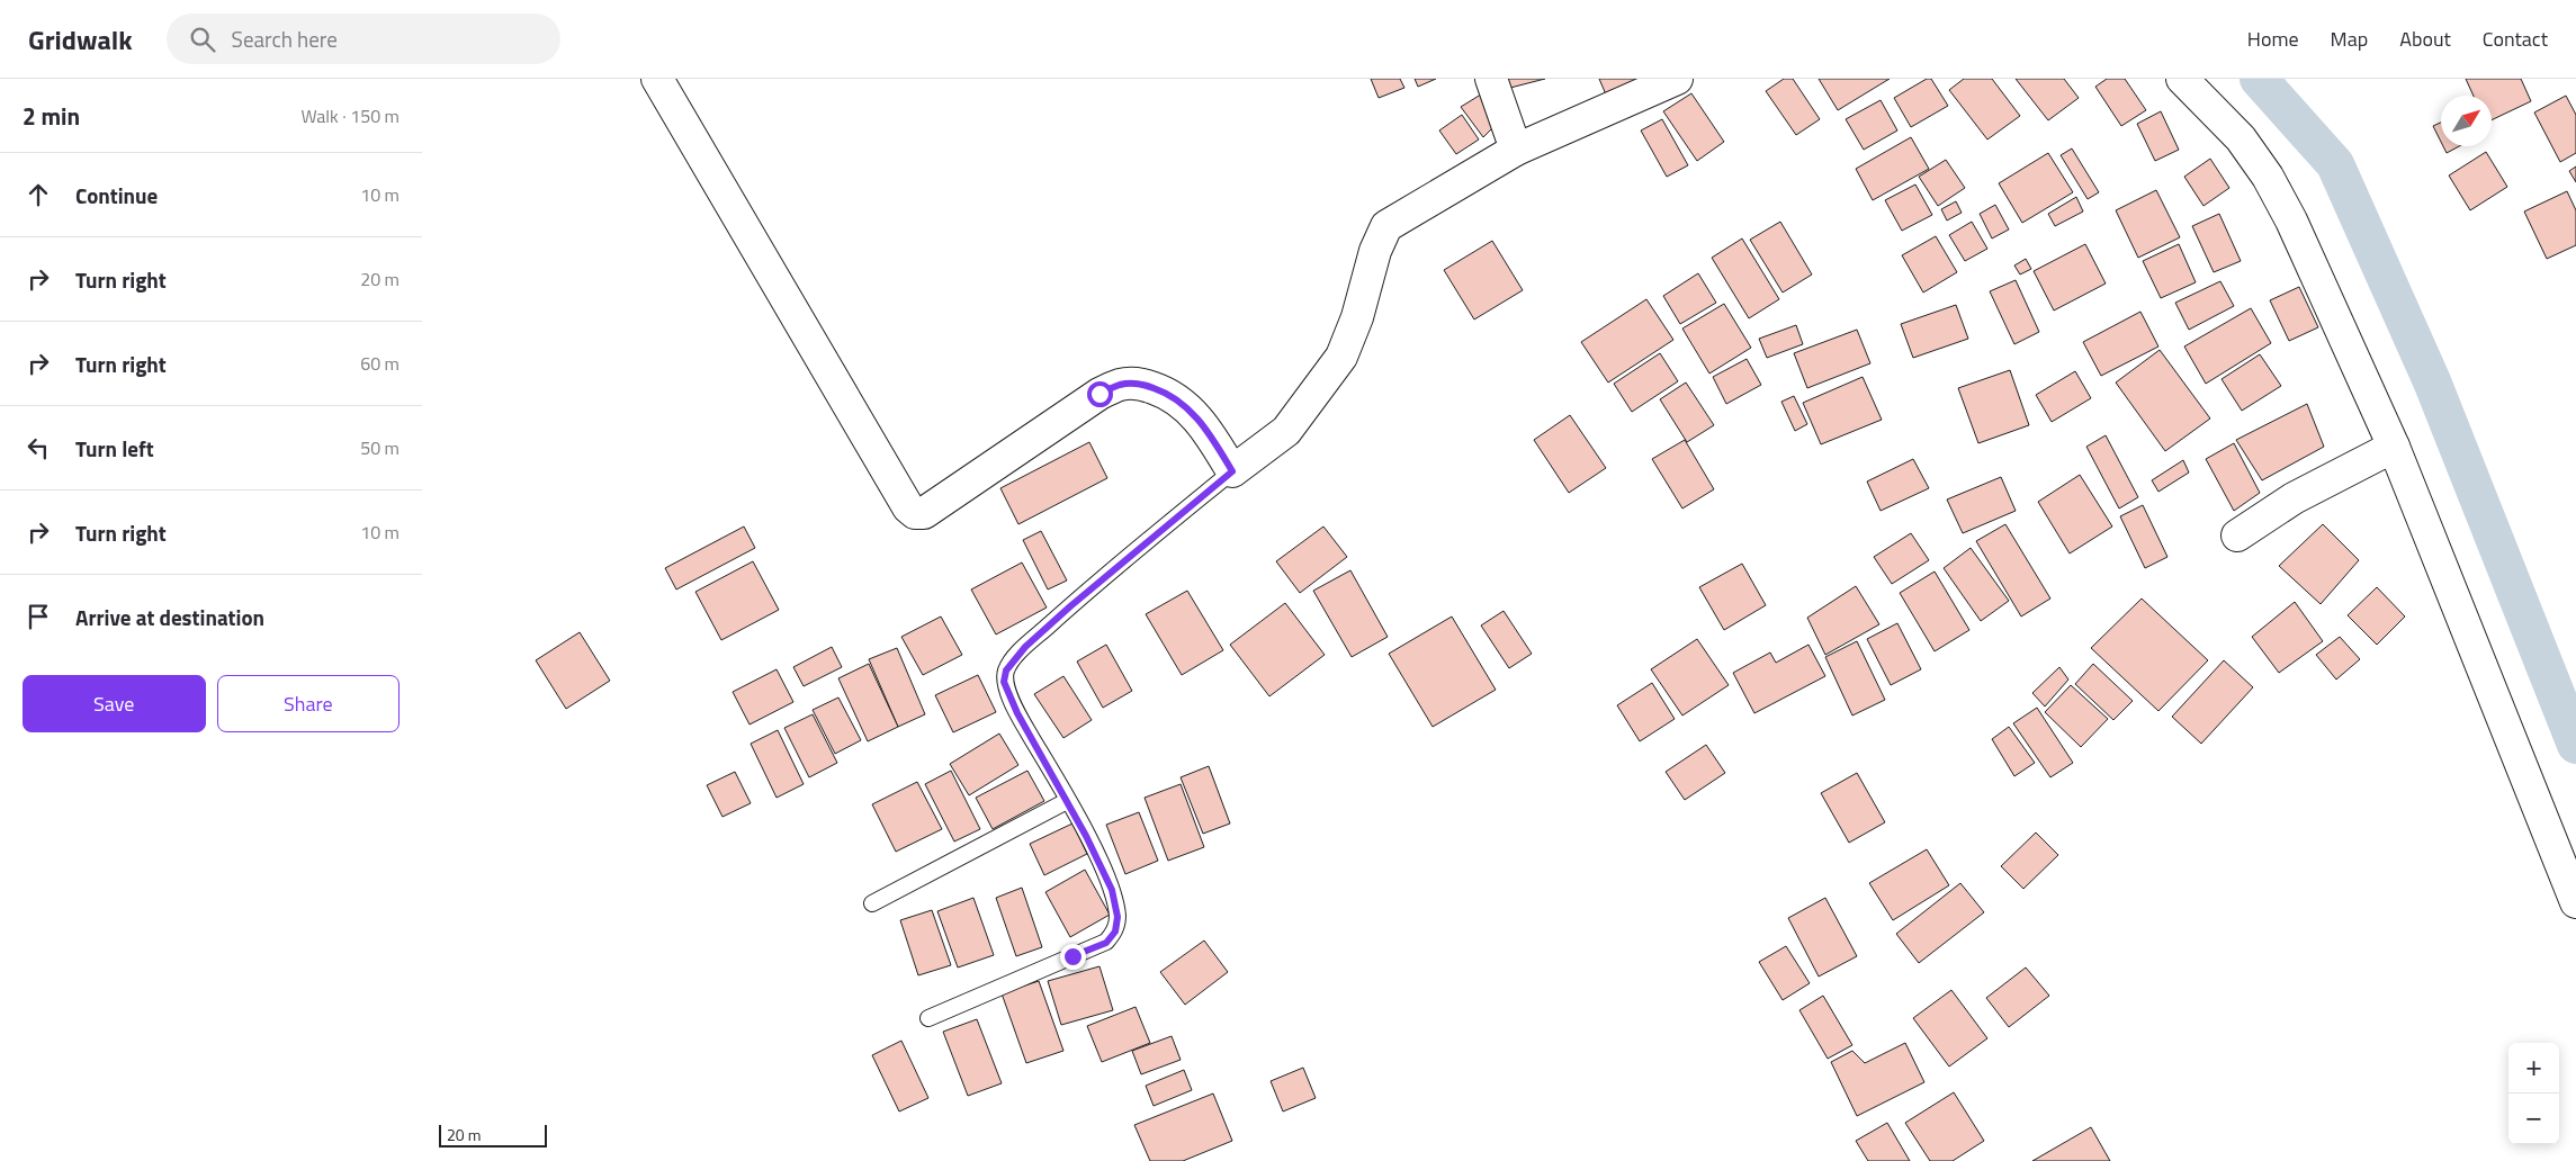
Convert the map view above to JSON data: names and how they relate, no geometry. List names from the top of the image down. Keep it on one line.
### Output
{"scale_bar":"20 m","north":"top right","page":{"header":"Gridwalk","search":"Search here","nav":["Home","Map","About","Contact"],"heading":["2 min","Walk · 150 m"],"list":[["Continue","10 m"],["Turn right","20 m"],["Turn right","60 m"],["Turn left","50 m"],["Turn right","10 m"],"Arrive at destination"],"buttons":["Save","Share"],"map_buttons":["+","−"],"scale":"20 m"}}
